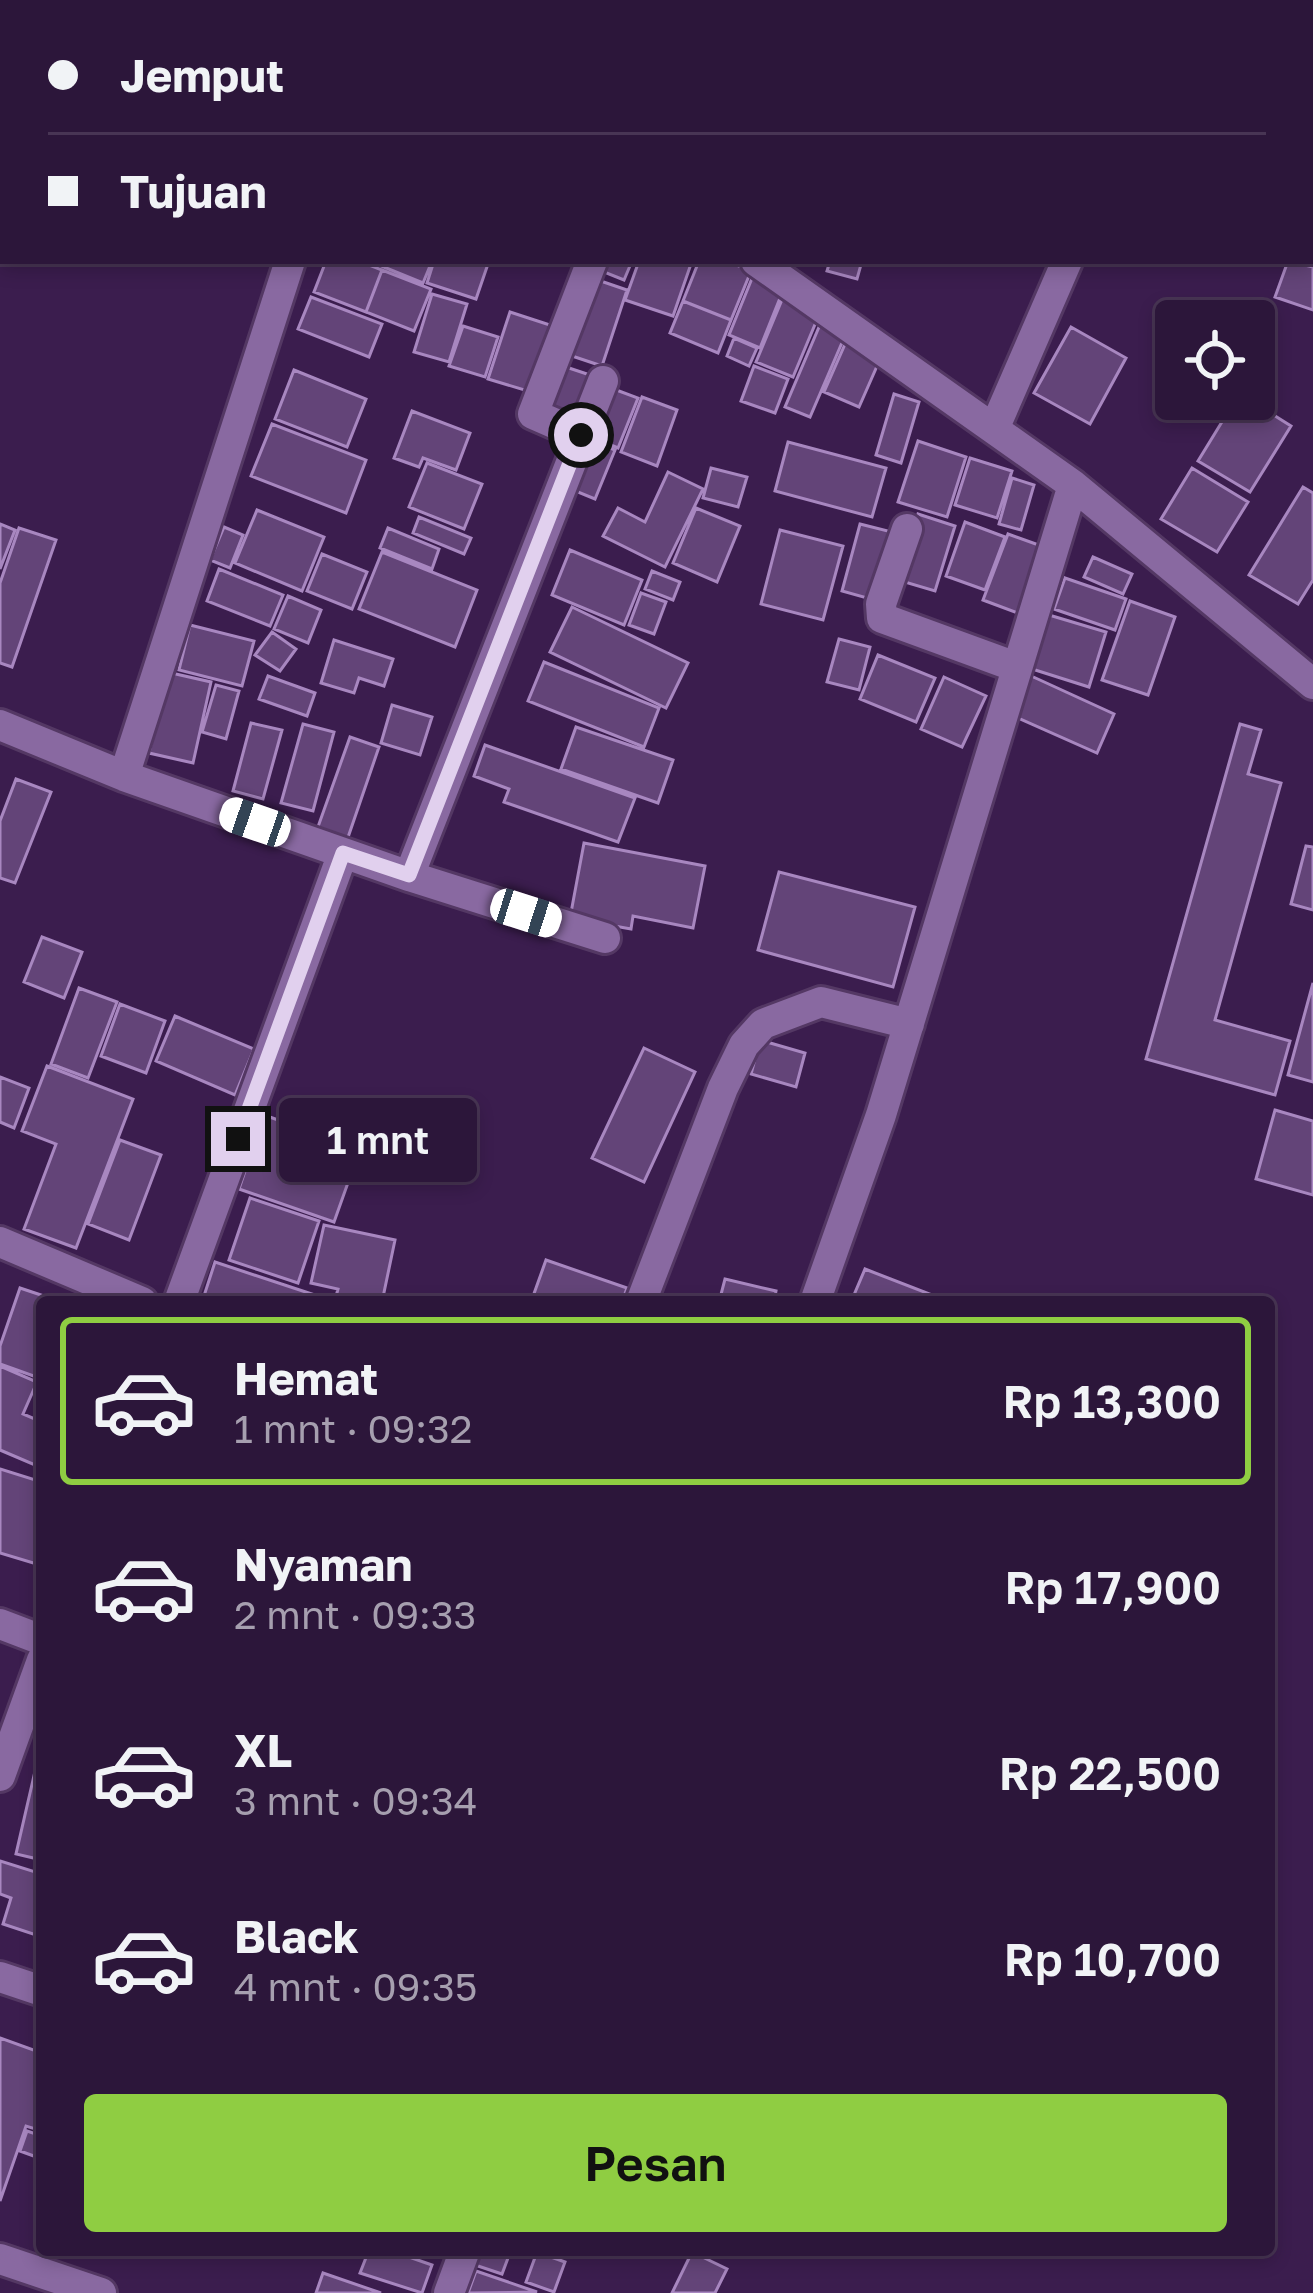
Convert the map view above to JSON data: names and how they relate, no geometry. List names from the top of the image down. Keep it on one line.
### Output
{"page":{"banner":["Jemput","Tujuan"],"bubble":"1 mnt","list":[{"name":"Hemat","note":"1 mnt · 09:32","value":"Rp 13,300"},{"name":"Nyaman","note":"2 mnt · 09:33","value":"Rp 17,900"},{"name":"XL","note":"3 mnt · 09:34","value":"Rp 22,500"},{"name":"Black","note":"4 mnt · 09:35","value":"Rp 10,700"}],"buttons":"Pesan"}}
